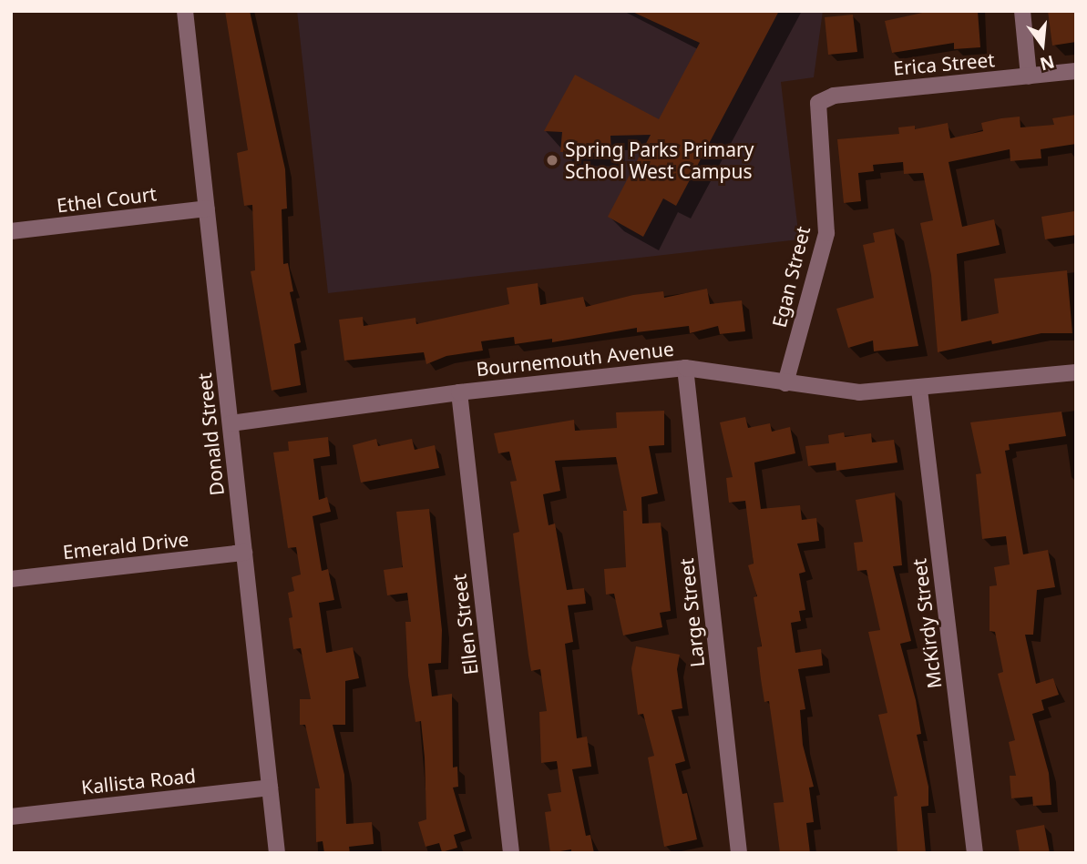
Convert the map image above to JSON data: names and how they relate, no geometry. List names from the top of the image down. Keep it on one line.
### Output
{"streets":{"street":["Erica Street","Ethel Court","Egan Street","Bournemouth Avenue","Donald Street","Emerald Drive","Large Street","McKirdy Street","Ellen Street","Kallista Road"]},"crossings":[["Erica Street","Egan Street"],["Ethel Court","Donald Street"],["Egan Street","Bournemouth Avenue"],["Bournemouth Avenue","Donald Street"],["Bournemouth Avenue","Large Street"],["Bournemouth Avenue","McKirdy Street"],["Bournemouth Avenue","Ellen Street"],["Donald Street","Emerald Drive"],["Donald Street","Kallista Road"]],"places":["Spring Parks Primary School West Campus"],"north":"bottom"}
